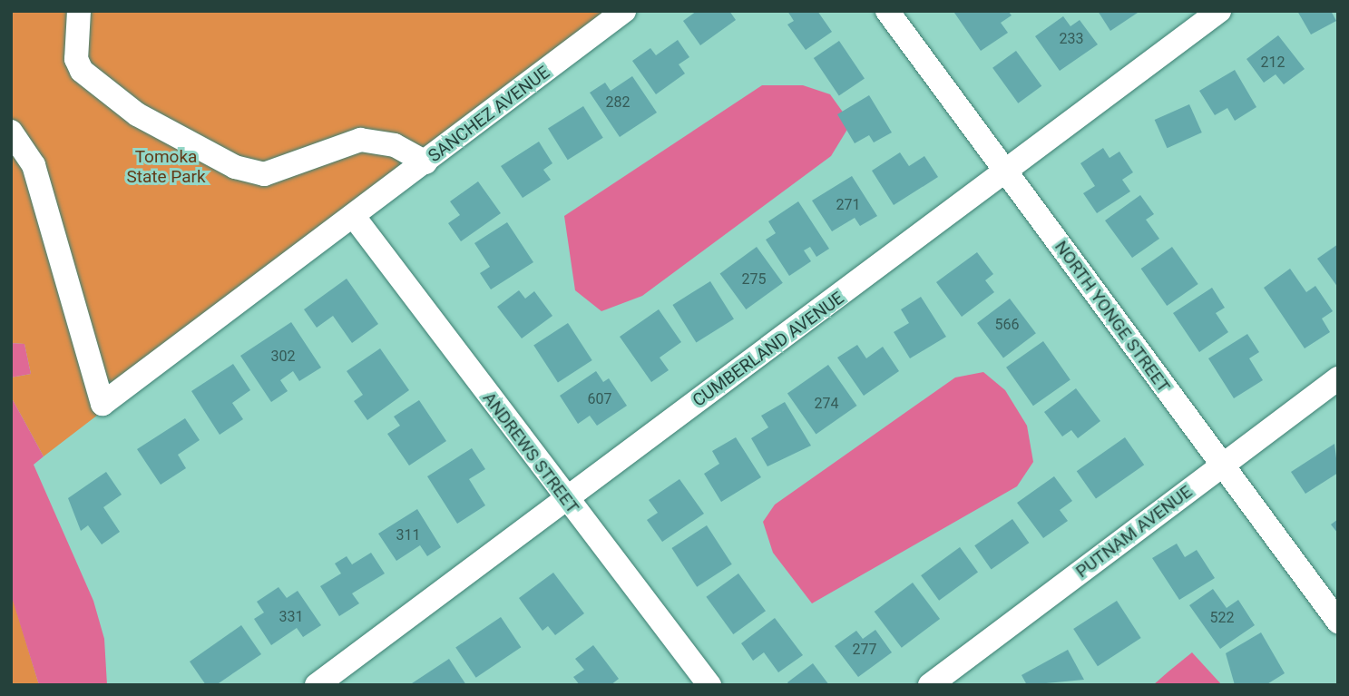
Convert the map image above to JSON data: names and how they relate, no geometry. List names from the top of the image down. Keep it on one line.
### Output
{"streets":{"street":["SANCHEZ AVENUE","NORTH YONGE STREET","CUMBERLAND AVENUE","ANDREWS STREET","PUTNAM AVENUE"]},"crossings":[["SANCHEZ AVENUE","ANDREWS STREET"],["NORTH YONGE STREET","CUMBERLAND AVENUE"],["NORTH YONGE STREET","PUTNAM AVENUE"],["CUMBERLAND AVENUE","ANDREWS STREET"]],"parks":["Tomoka State Park"],"house_numbers":["233","212","282","271","275","566","302","607","274","311","331","522","277"]}
